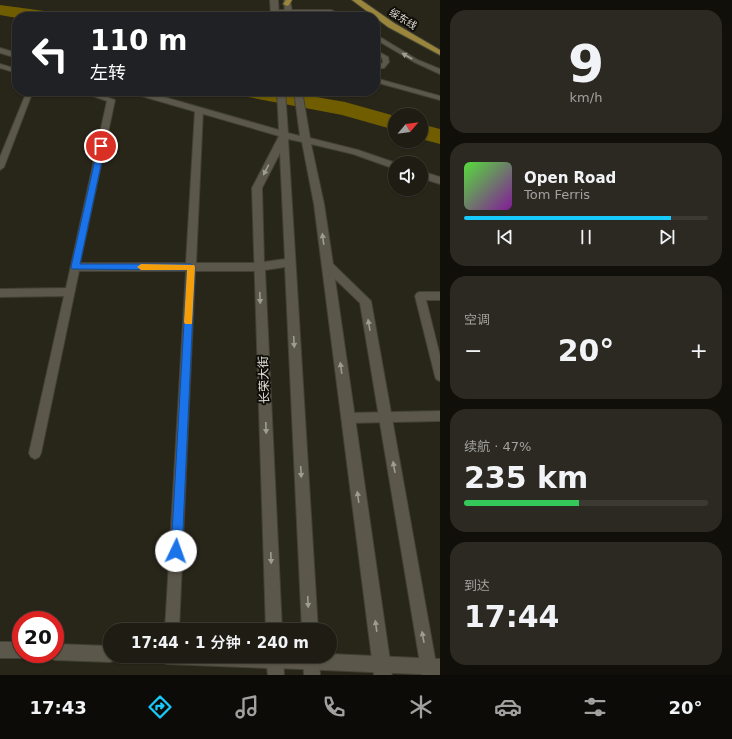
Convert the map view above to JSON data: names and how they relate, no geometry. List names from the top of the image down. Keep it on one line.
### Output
{"streets":{"main road":["绥东线"],"street":["长荣大街"]},"north":"top right","page":{"tile":[["9","km/h"],"空调",["续航 · 47%","235 km"],["到达","17:44"]],"turn":["110 m","左转"],"song":["Open Road","Tom Ferris"],"heat":["−","20°","+"],"limit":"20","trip":"17:44 · 1 分钟 · 240 m","tabs":["17:43","20°"]}}
